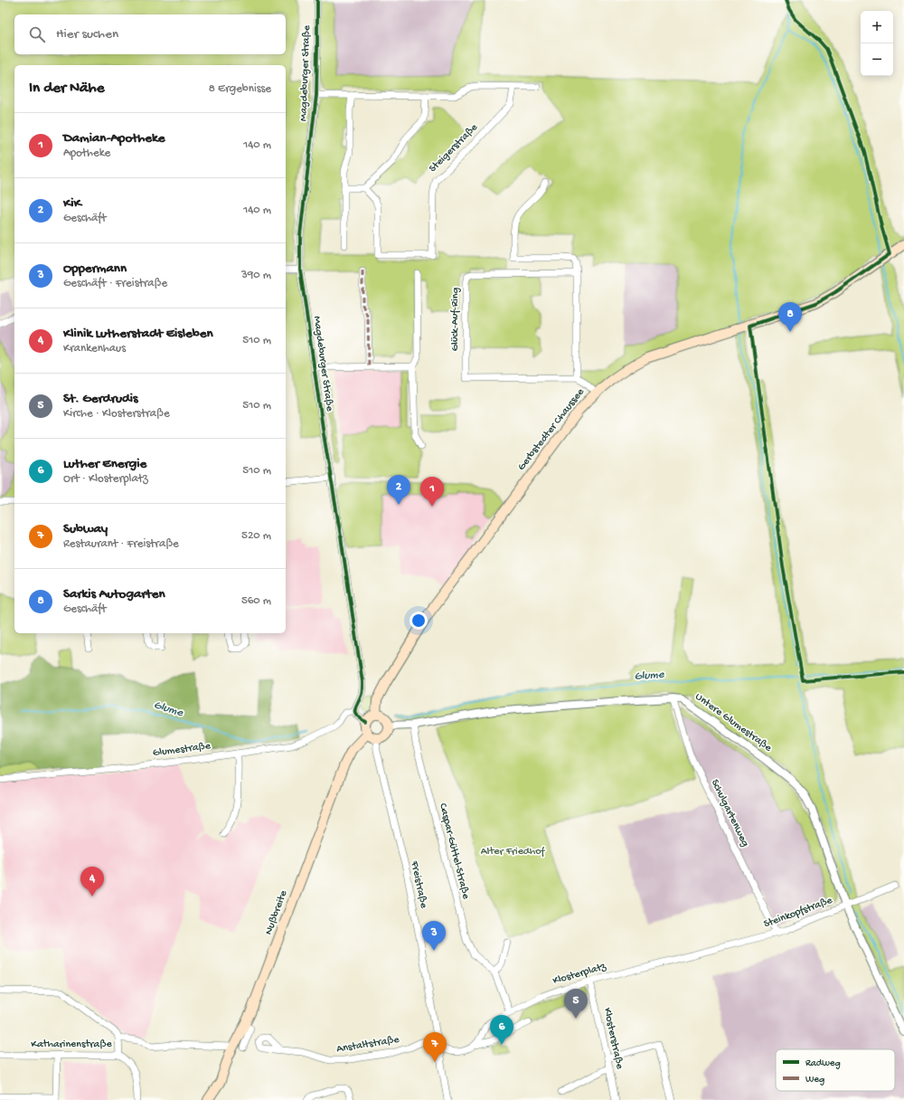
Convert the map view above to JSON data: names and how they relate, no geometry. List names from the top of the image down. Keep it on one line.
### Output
{"streets":{"main road":["Gerbstedter Chaussee","Nußbreite"],"street":["Magdeburger Straße","Steigerstraße","Glück-Auf-Ring","Untere Glumestraße","Glumestraße","Schulgartenweg","Caspar-Güttel-Straße","Freistraße","Steinkopfstraße","Klosterplatz","Klosterstraße","Katharinenstraße","Anstaltstraße"]},"crossings":[["Magdeburger Straße","Glumestraße"],["Gerbstedter Chaussee","Freistraße"],["Gerbstedter Chaussee","Nußbreite"],["Untere Glumestraße","Schulgartenweg"],["Untere Glumestraße","Caspar-Güttel-Straße"],["Untere Glumestraße","Steinkopfstraße"],["Schulgartenweg","Steinkopfstraße"],["Freistraße","Nußbreite"],["Freistraße","Anstaltstraße"],["Steinkopfstraße","Klosterplatz"],["Klosterplatz","Klosterstraße"]],"water":["Glume"],"parks":["Alter Friedhof"],"legend":["Radweg","Weg"],"page":{"map_buttons":["+","−"],"search":"Hier suchen","heading":["In der Nähe","8 Ergebnisse"],"list":[{"mark":"1","name":"Damian-Apotheke","note":"Apotheke","value":"140 m"},{"mark":"2","name":"KiK","note":"Geschäft","value":"140 m"},{"mark":"3","name":"Oppermann","note":"Geschäft · Freistraße","value":"390 m"},{"mark":"4","name":"Klinik Lutherstadt Eisleben","note":"Krankenhaus","value":"510 m"},{"mark":"5","name":"St. Gerdrudis","note":"Kirche · Klosterstraße","value":"510 m"},{"mark":"6","name":"Luther Energie","note":"Ort · Klosterplatz","value":"510 m"},{"mark":"7","name":"Subway","note":"Restaurant · Freistraße","value":"520 m"},{"mark":"8","name":"Sarkis Autogarten","note":"Geschäft","value":"560 m"}],"pins":["8","2","1","4","3","5","6","7"]}}
